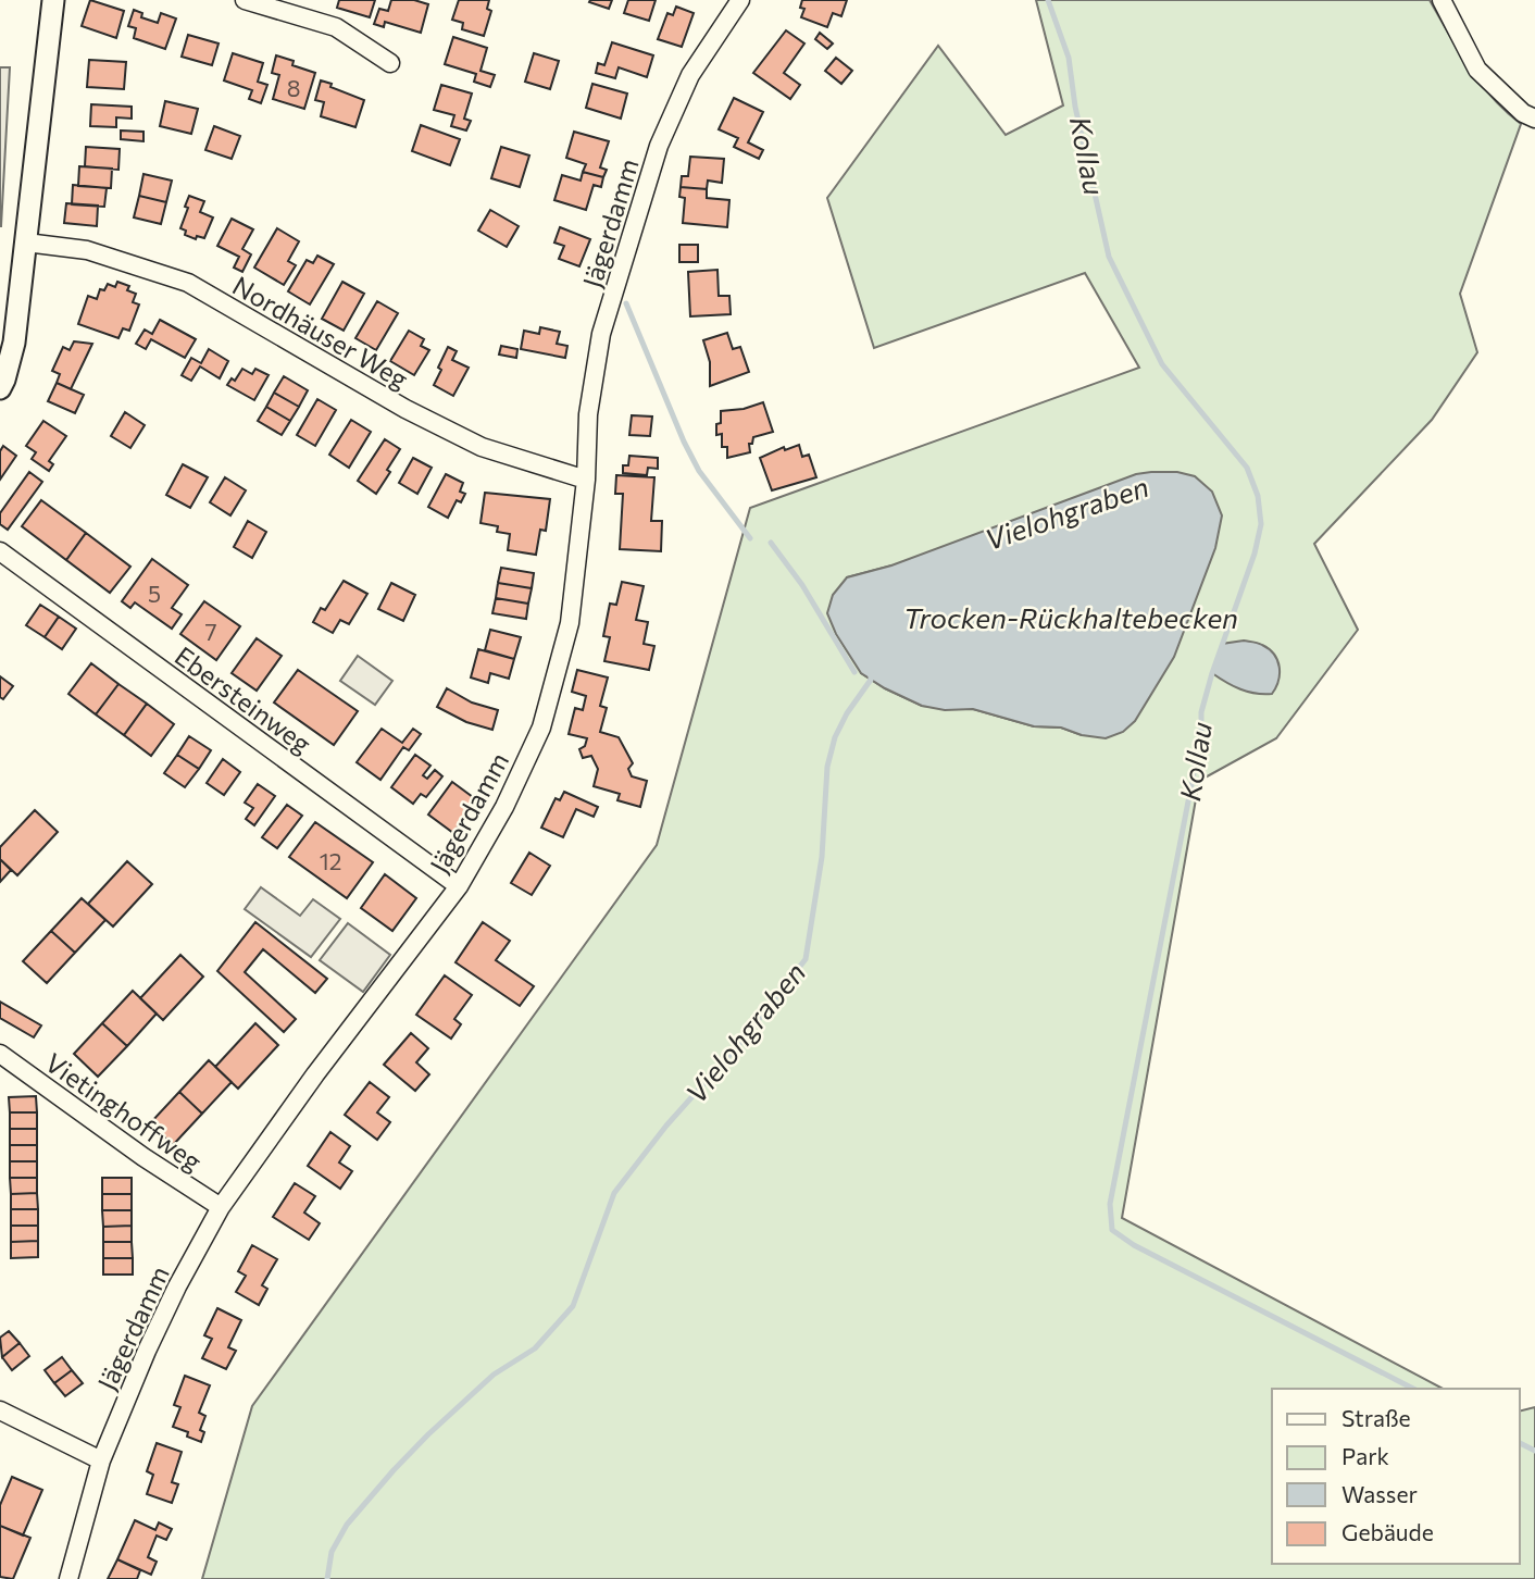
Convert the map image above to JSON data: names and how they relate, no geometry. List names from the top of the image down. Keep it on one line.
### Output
{"streets":{"street":["Jägerdamm","Nordhäuser Weg","Ebersteinweg","Vietinghoffweg"]},"crossings":[["Jägerdamm","Nordhäuser Weg"],["Jägerdamm","Ebersteinweg"],["Jägerdamm","Vietinghoffweg"]],"water":["Kollau","Vielohgraben","Trocken-Rückhaltebecken"],"house_numbers":["8","5","7","12"],"legend":["Straße","Park","Wasser","Gebäude"]}
